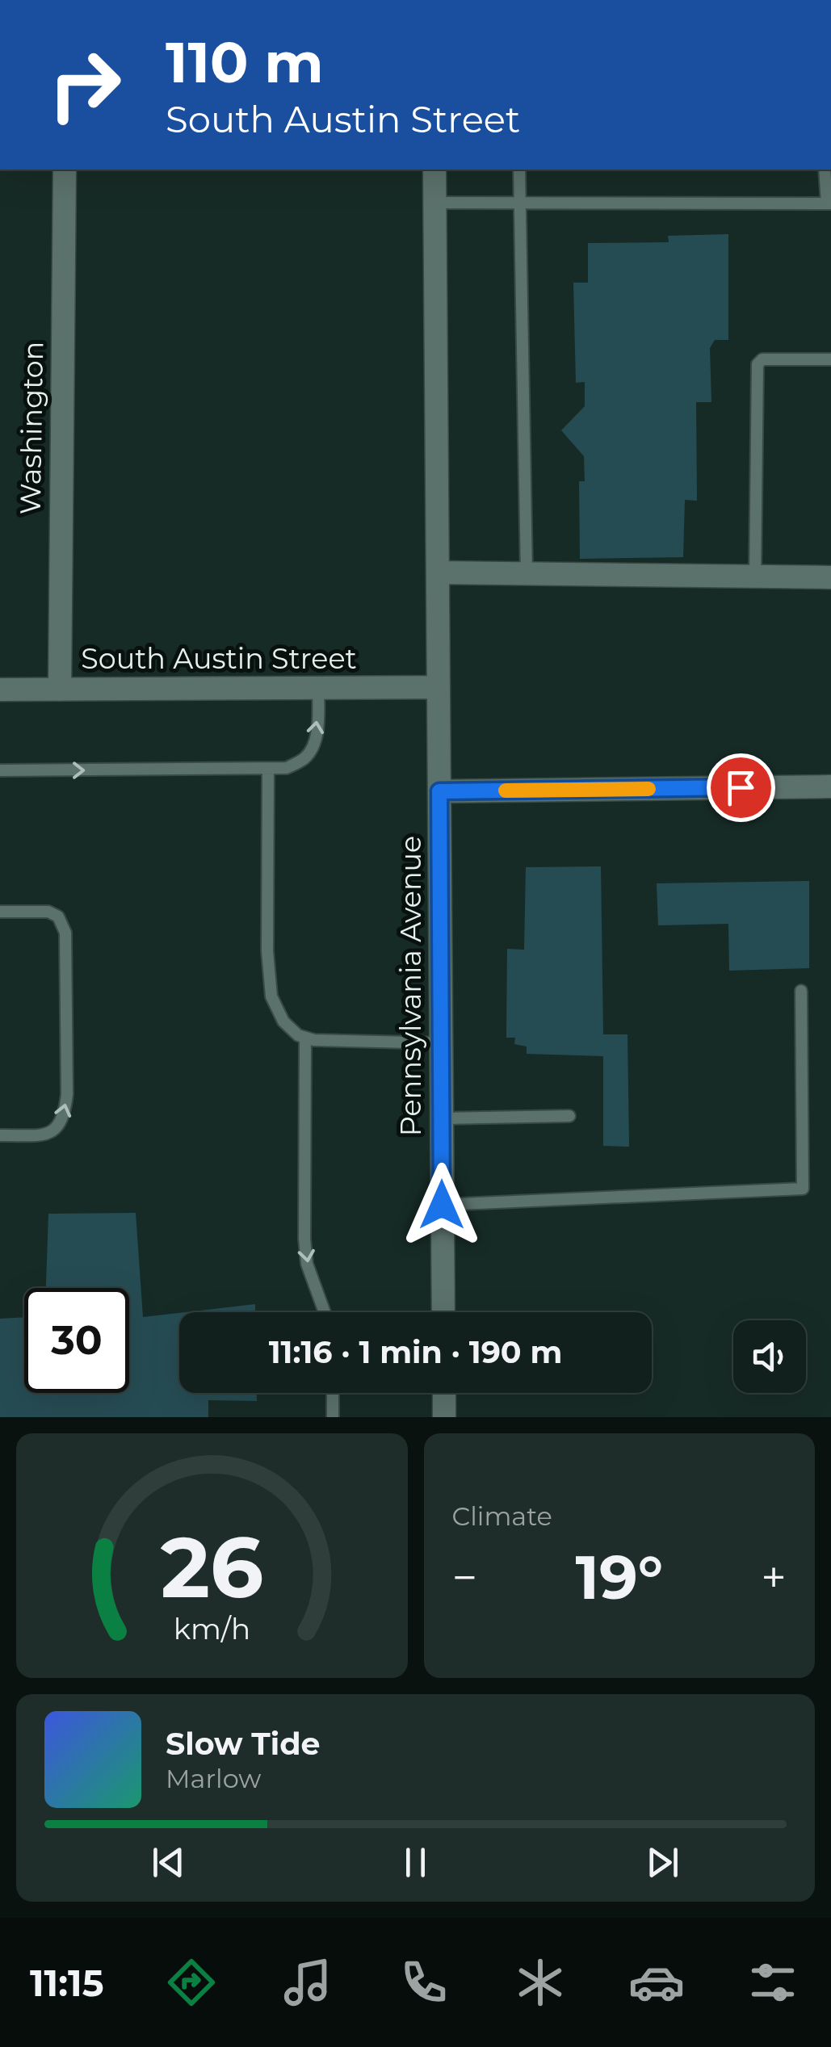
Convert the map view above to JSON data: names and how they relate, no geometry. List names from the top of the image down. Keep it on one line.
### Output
{"streets":{"street":["Washington","South Austin Street","Pennsylvania Avenue"]},"crossings":[["Washington","South Austin Street"],["South Austin Street","Pennsylvania Avenue"]],"page":{"turn":["110 m","South Austin Street"],"limit":"30","trip":"11:16 · 1 min · 190 m","tile":"Climate","heat":["−","19°","+"],"song":["Slow Tide","Marlow"],"tabs":"11:15","gauge":["26","km/h"]}}
